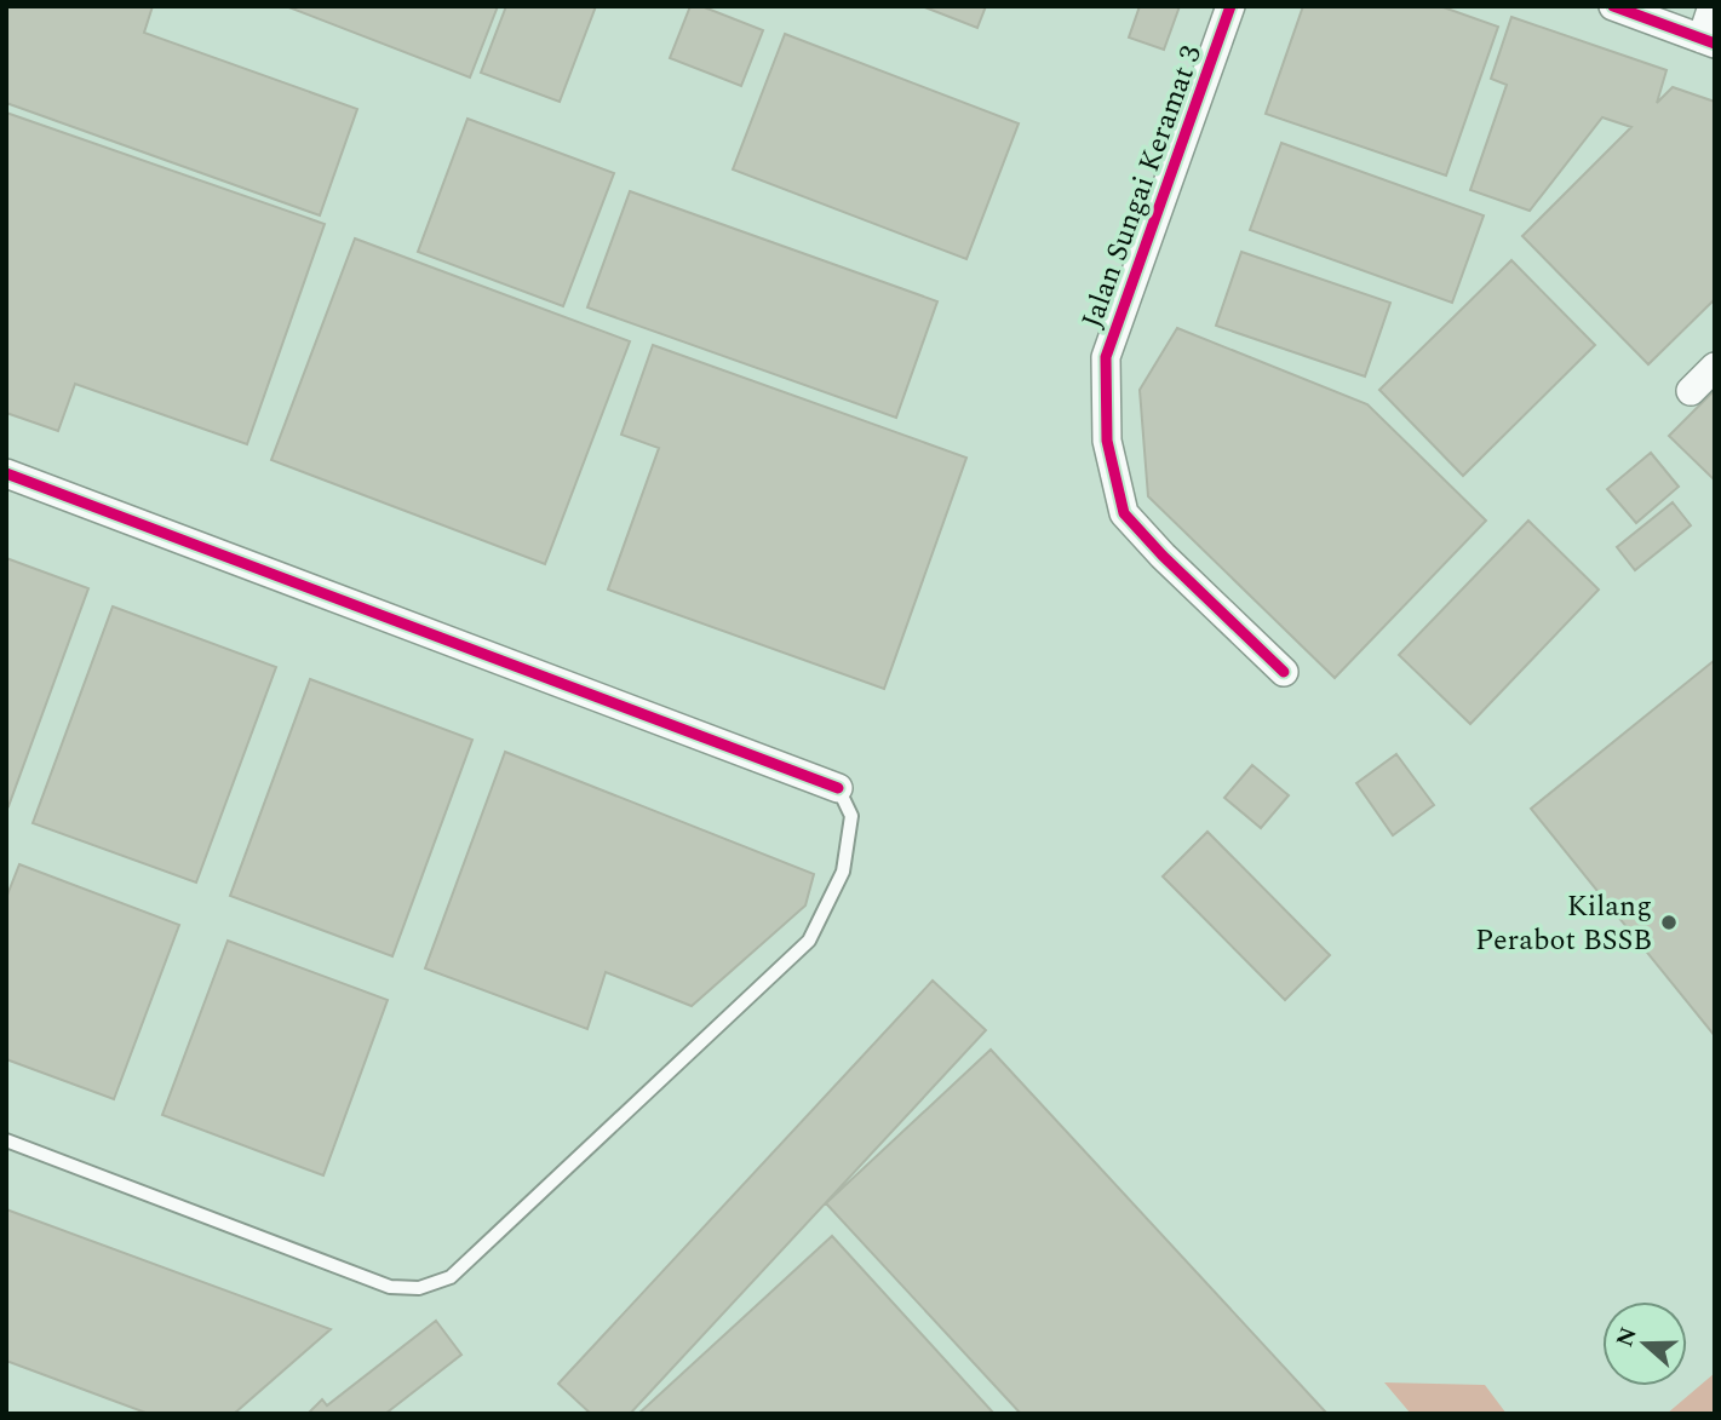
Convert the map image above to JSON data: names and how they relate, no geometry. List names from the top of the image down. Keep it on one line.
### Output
{"streets":{"street":["Jalan Sungai Keramat 3"]},"places":["Kilang Perabot BSSB"],"north":"left"}
